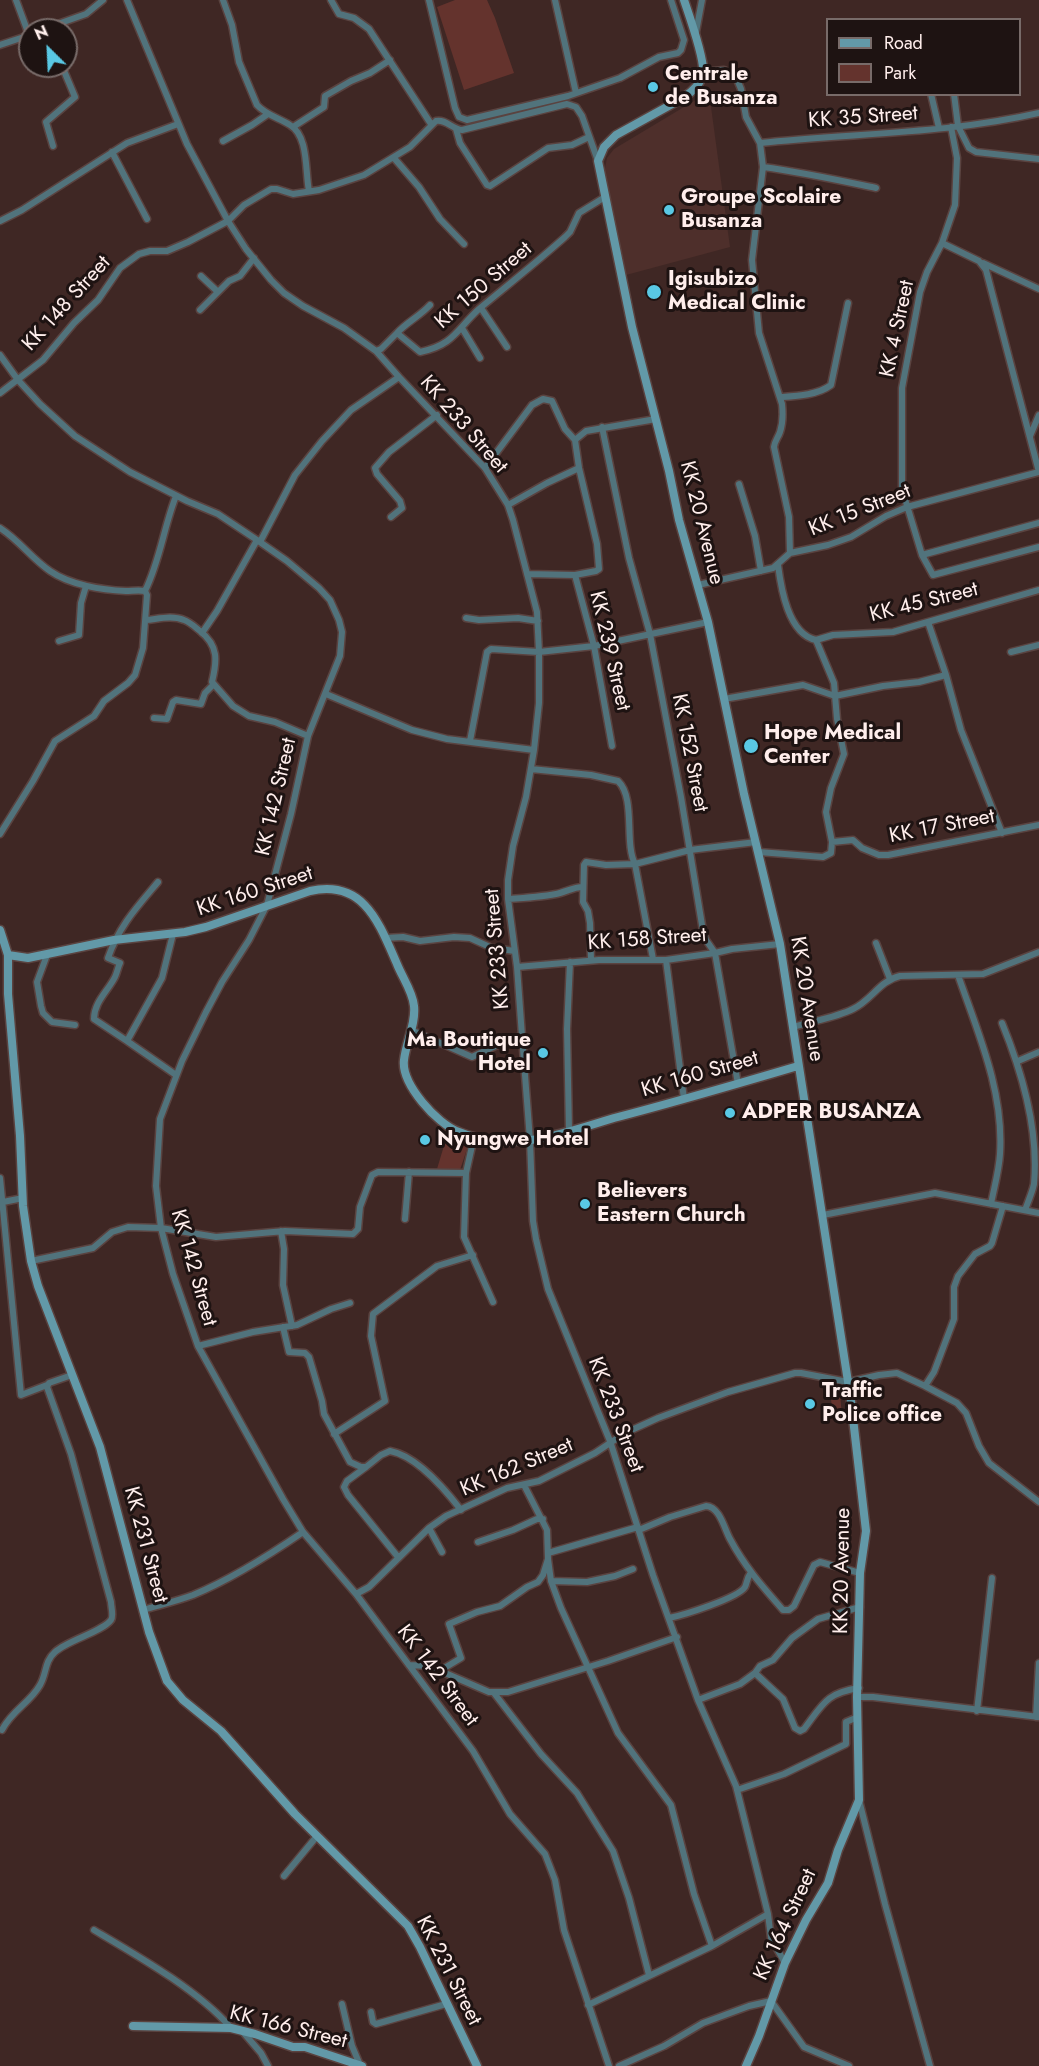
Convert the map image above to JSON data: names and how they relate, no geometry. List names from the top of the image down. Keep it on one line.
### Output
{"streets":{"main road":["KK 20 Avenue","KK 160 Street","KK 231 Street","KK 164 Street","KK 166 Street"],"street":["KK 35 Street","KK 150 Street","KK 148 Street","KK 4 Street","KK 233 Street","KK 15 Street","KK 45 Street","KK 239 Street","KK 152 Street","KK 142 Street","KK 17 Street","KK 158 Street","KK 162 Street"]},"crossings":[["KK 35 Street","KK 4 Street"],["KK 150 Street","KK 20 Avenue"],["KK 148 Street","KK 233 Street"],["KK 148 Street","KK 142 Street"],["KK 4 Street","KK 15 Street"],["KK 233 Street","KK 239 Street"],["KK 233 Street","KK 160 Street"],["KK 233 Street","KK 158 Street"],["KK 233 Street","KK 162 Street"],["KK 233 Street","KK 164 Street"],["KK 15 Street","KK 20 Avenue"],["KK 20 Avenue","KK 160 Street"],["KK 20 Avenue","KK 158 Street"],["KK 20 Avenue","KK 162 Street"],["KK 20 Avenue","KK 164 Street"],["KK 152 Street","KK 160 Street"],["KK 152 Street","KK 158 Street"],["KK 142 Street","KK 160 Street"],["KK 142 Street","KK 162 Street"],["KK 160 Street","KK 231 Street"]],"places":["Centrale de Busanza","Groupe Scolaire Busanza","Igisubizo Medical Clinic","Hope Medical Center","Ma Boutique Hotel","ADPER BUSANZA","Nyungwe Hotel","Believers Eastern Church","Traffic Police office"],"legend":["Road","Park"],"north":"top left"}
